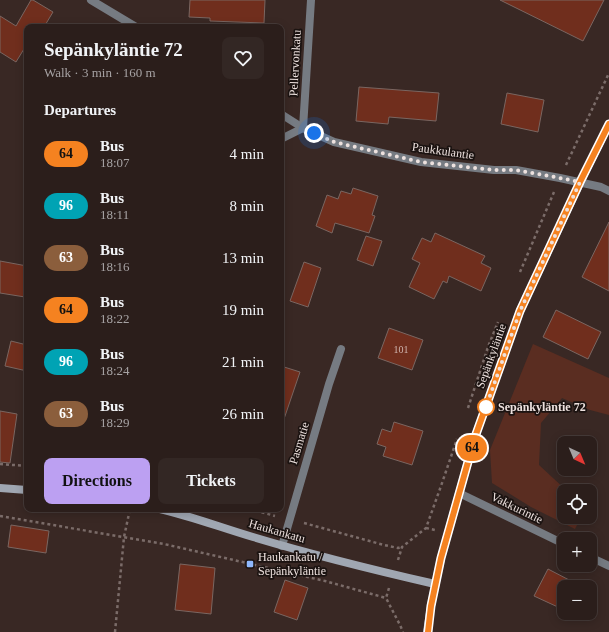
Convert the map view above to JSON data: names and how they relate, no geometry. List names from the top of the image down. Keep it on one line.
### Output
{"streets":{"main road":["Sepänkyläntie","Haukankatu"],"street":["Pellervonkatu","Paukkulantie","Pasmatie","Vakkurintie"]},"crossings":[["Pellervonkatu","Paukkulantie"],["Paukkulantie","Sepänkyläntie"],["Sepänkyläntie","Vakkurintie"],["Sepänkyläntie","Haukankatu"],["Pasmatie","Haukankatu"]],"places":{"other":["Sepänkyläntie 72"],"transit":["Haukankatu / Sepänkyläntie"]},"lines":["bus line 64"],"house_numbers":["101"],"north":"bottom right","page":{"on_map":"64","heading":[["Sepänkyläntie 72","Walk · 3 min · 160 m"],"Departures"],"list":[{"mark":"64","name":"Bus","note":"18:07","value":"4 min"},{"mark":"96","name":"Bus","note":"18:11","value":"8 min"},{"mark":"63","name":"Bus","note":"18:16","value":"13 min"},{"mark":"64","name":"Bus","note":"18:22","value":"19 min"},{"mark":"96","name":"Bus","note":"18:24","value":"21 min"},{"mark":"63","name":"Bus","note":"18:29","value":"26 min"}],"map_buttons":["+","−"],"buttons":["Directions","Tickets"]}}
